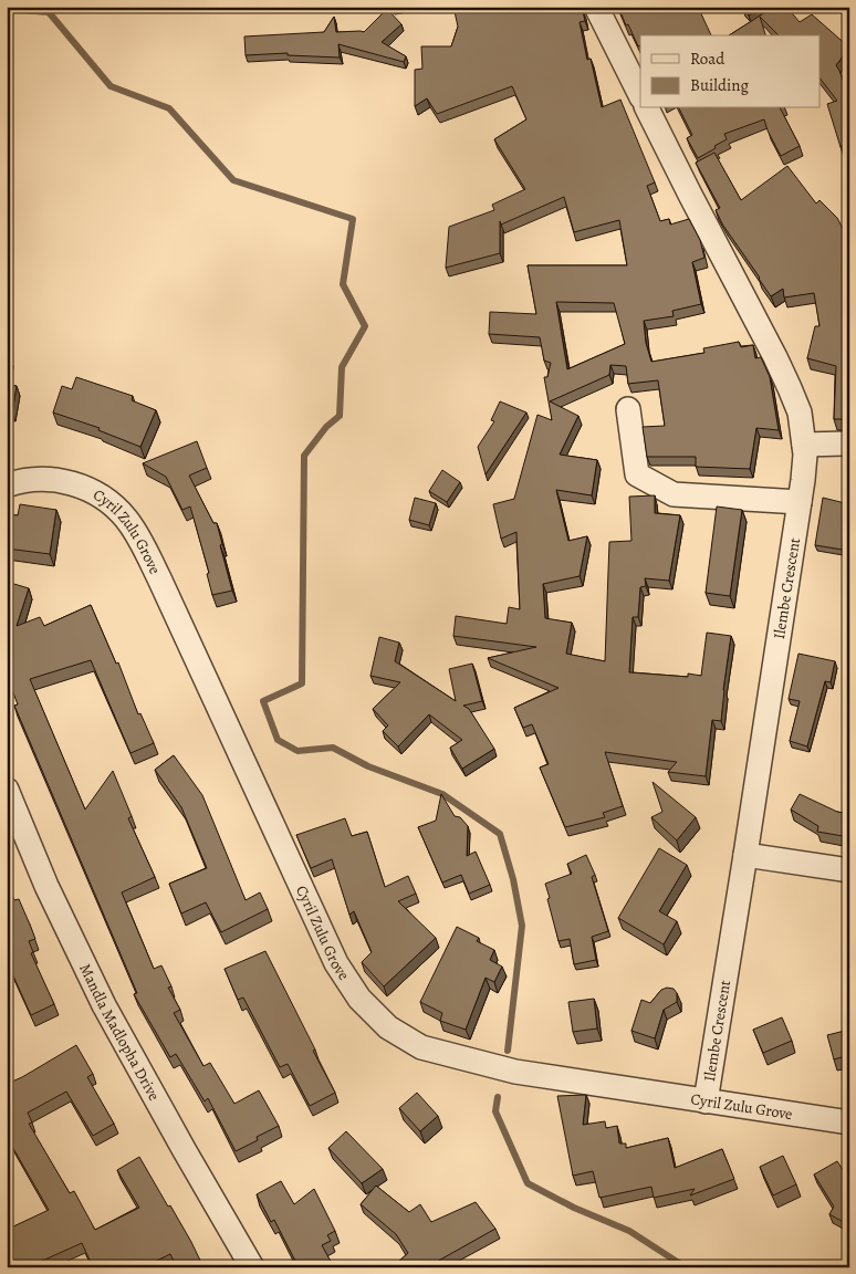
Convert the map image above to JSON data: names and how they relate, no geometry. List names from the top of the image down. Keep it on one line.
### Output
{"streets":{"street":["Cyril Zulu Grove","Ilembe Crescent","Mandla Madlopha Drive"]},"crossings":[["Cyril Zulu Grove","Ilembe Crescent"]],"legend":["Road","Building"]}
